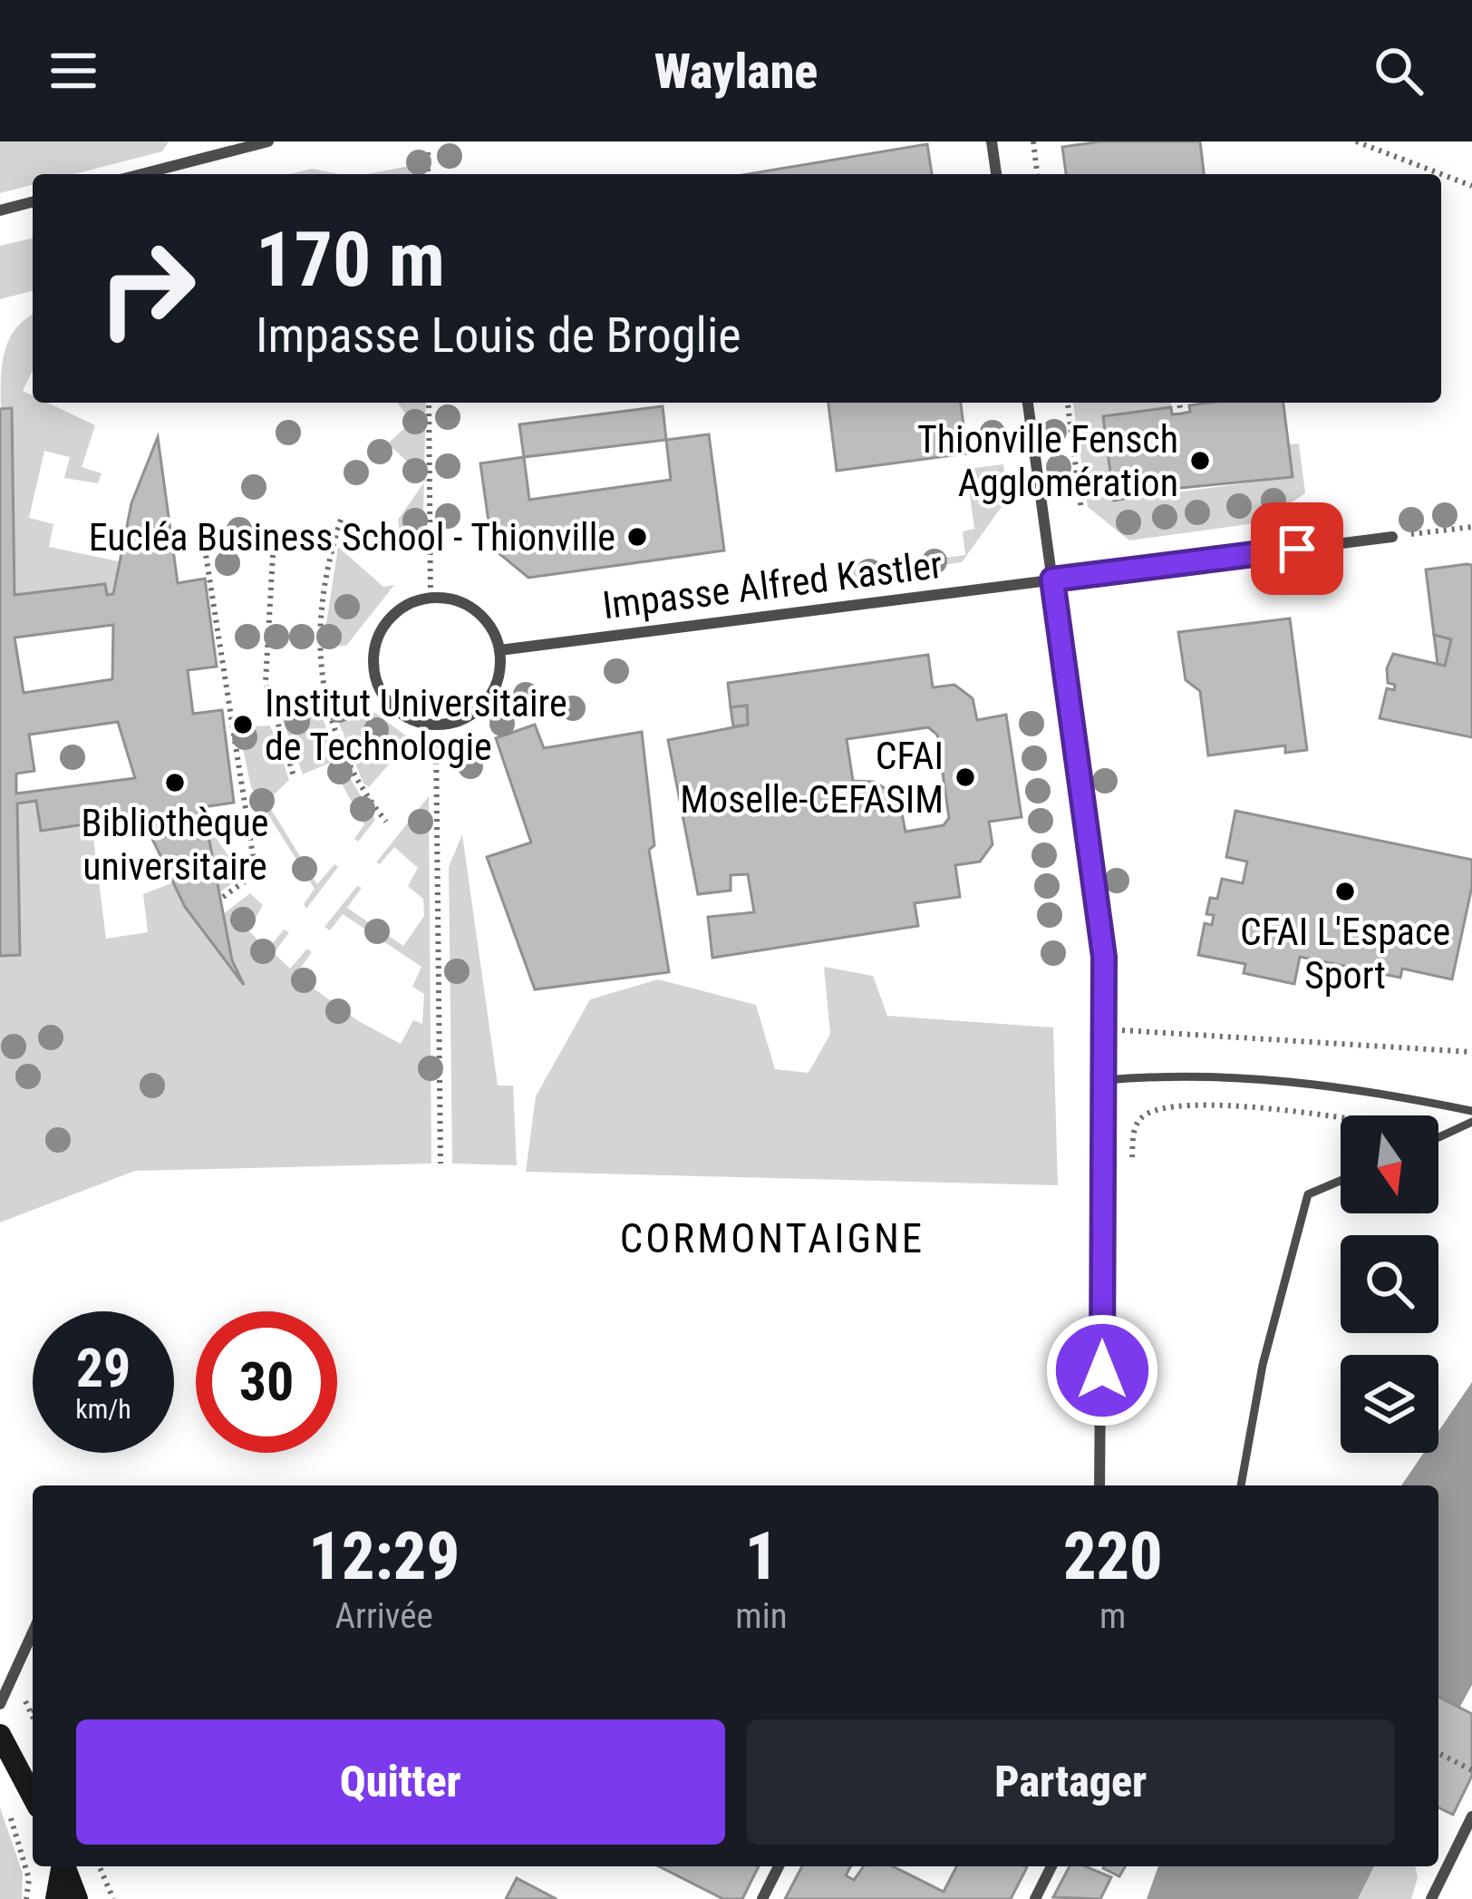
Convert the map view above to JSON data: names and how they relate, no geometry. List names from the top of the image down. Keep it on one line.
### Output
{"streets":{"street":["Impasse Alfred Kastler"]},"districts":["CORMONTAIGNE"],"places":["Thionville Fensch Agglomération","Eucléa Business School - Thionville","Institut Universitaire de Technologie","CFAI Moselle-CEFASIM","Bibliothèque universitaire","CFAI L'Espace Sport"],"north":"bottom","page":{"header":"Waylane","turn":["170 m","Impasse Louis de Broglie"],"speed":"29 km/h","limit":"30","eta":["12:29","Arrivée","1","min","220","m"],"buttons":["Quitter","Partager"]}}
